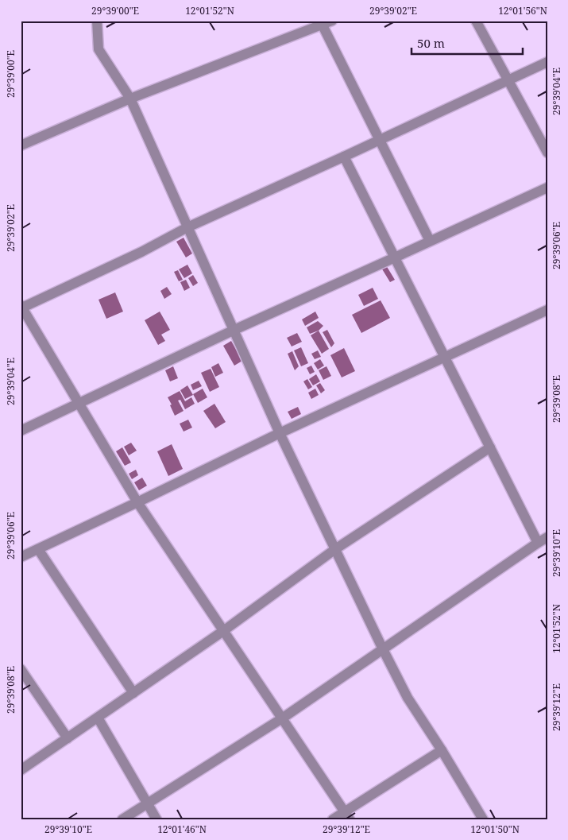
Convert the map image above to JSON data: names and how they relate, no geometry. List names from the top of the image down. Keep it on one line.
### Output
{"scale_bar":"50 m","coordinates":["29°39'00\"E","12°01'52\"N","29°39'02\"E","12°01'56\"N","29°39'04\"E","29°39'06\"E","29°39'08\"E","29°39'10\"E","29°39'12\"E","12°01'46\"N","12°01'50\"N"]}
